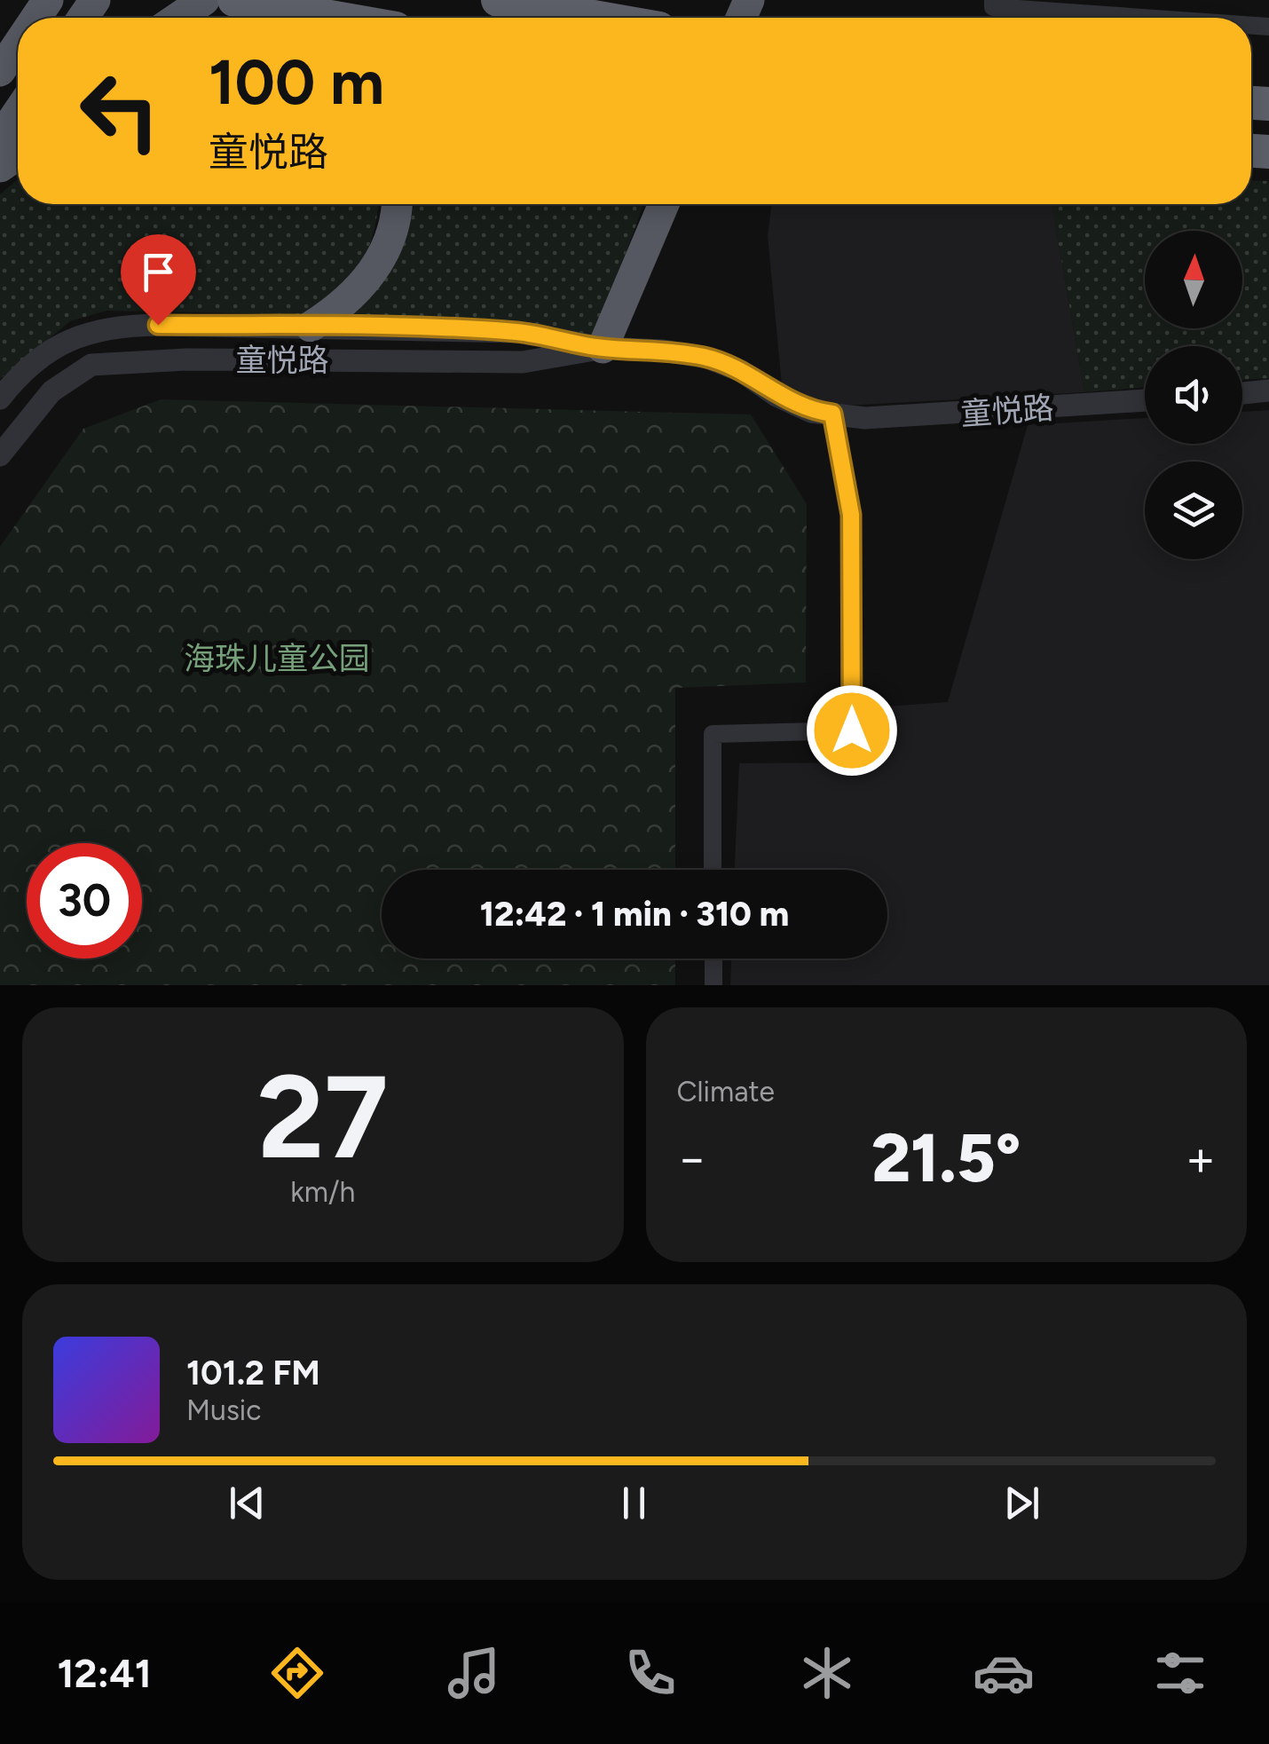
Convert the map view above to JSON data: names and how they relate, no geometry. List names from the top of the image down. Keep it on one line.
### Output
{"streets":{"street":["童悦路"]},"parks":["海珠儿童公园"],"north":"top","page":{"turn":["100 m","童悦路"],"limit":"30","trip":"12:42 · 1 min · 310 m","tile":[["27","km/h"],"Climate"],"heat":["−","21.5°","+"],"song":["101.2 FM","Music"],"tabs":"12:41"}}
